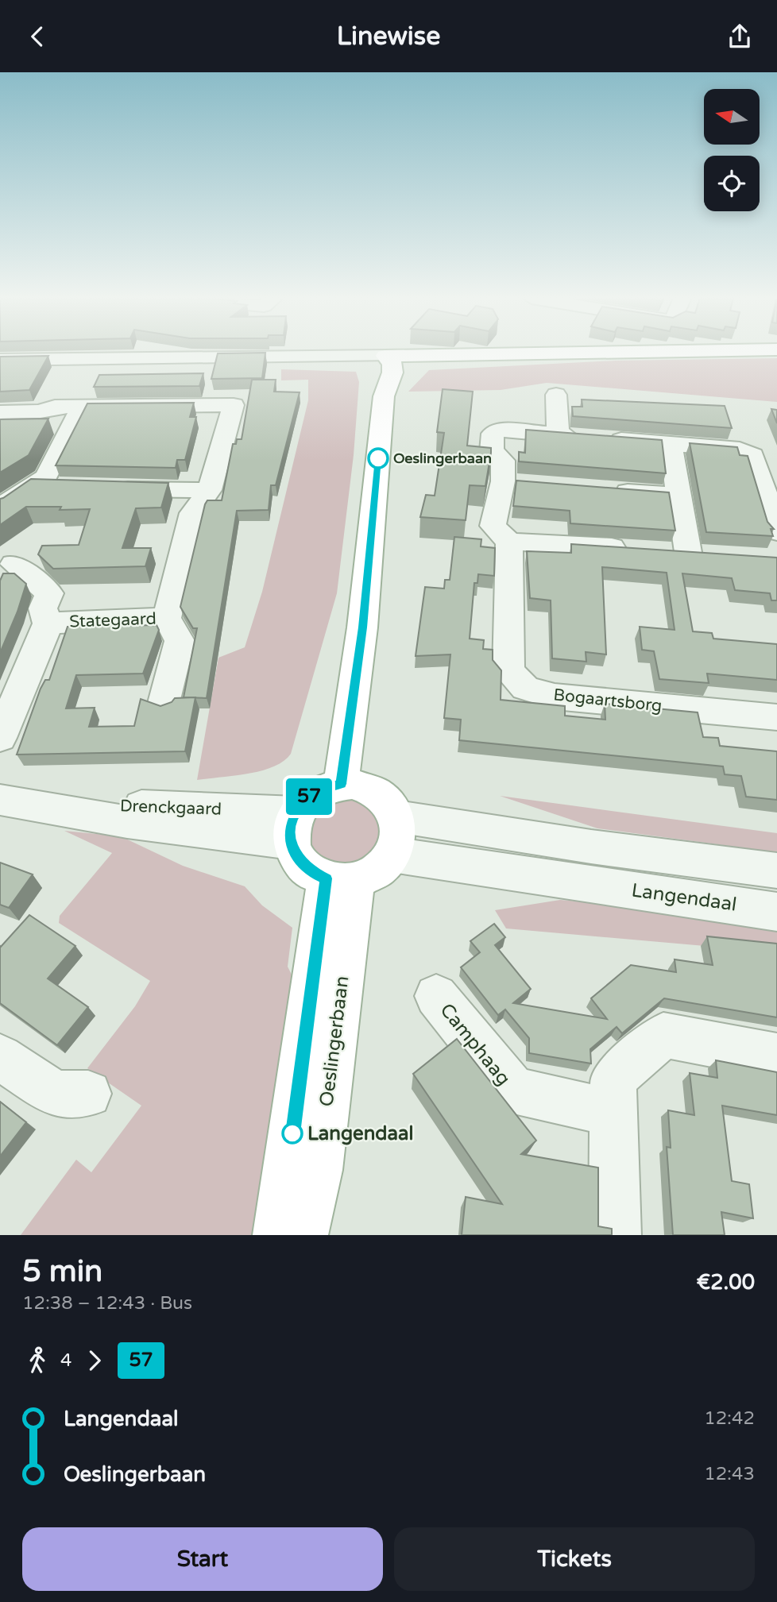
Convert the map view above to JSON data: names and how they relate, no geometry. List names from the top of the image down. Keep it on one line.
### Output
{"streets":{"main road":["Oeslingerbaan"],"street":["Stategaard","Bogaartsborg","Drenckgaard","Langendaal","Camphaag"]},"crossings":[["Drenckgaard","Langendaal"],["Drenckgaard","Oeslingerbaan"],["Langendaal","Oeslingerbaan"]],"places":["Oeslingerbaan","Langendaal"],"lines":["bus line 57"],"north":"left","page":{"header":"Linewise","on_map":"57","heading":["5 min","12:38 – 12:43 · Bus","€2.00"],"legs":["4","57"],"list":[{"name":"Langendaal","value":"12:42"},{"name":"Oeslingerbaan","value":"12:43"}],"buttons":["Start","Tickets"]}}
